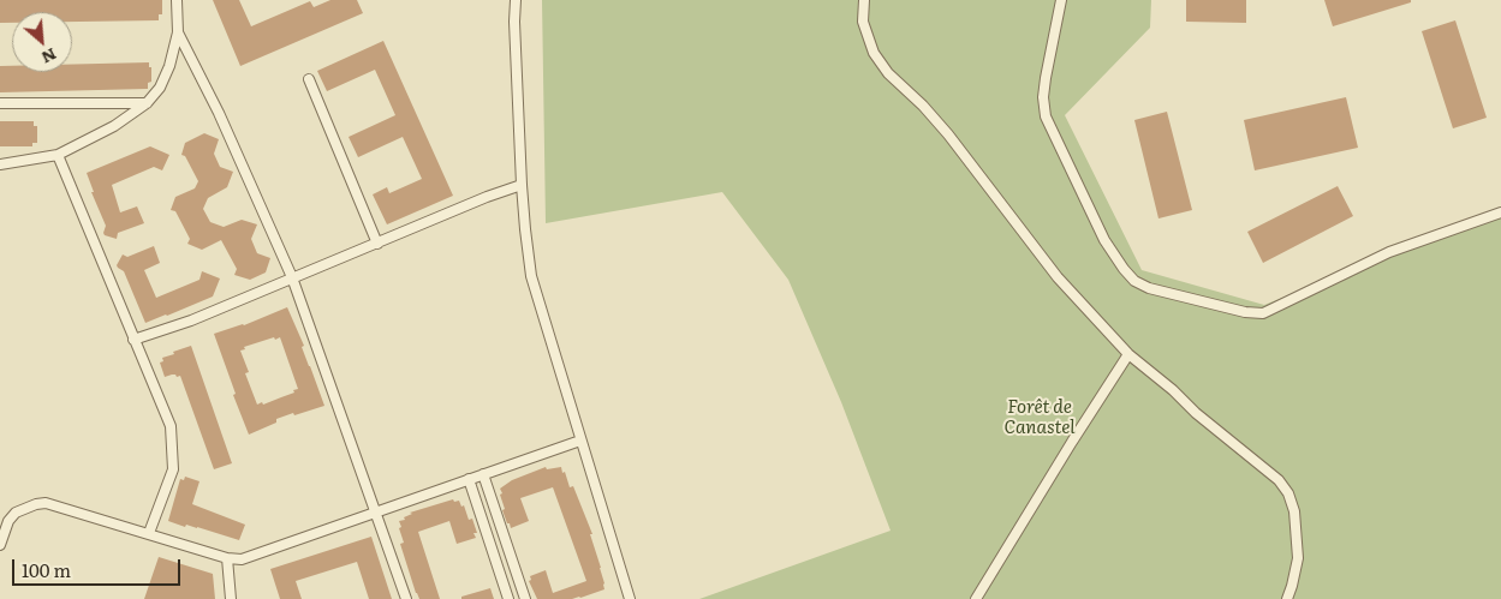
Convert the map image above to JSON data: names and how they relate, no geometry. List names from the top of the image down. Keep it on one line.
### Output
{"parks":["Forêt de Canastel"],"scale_bar":"100 m","north":"bottom right"}
